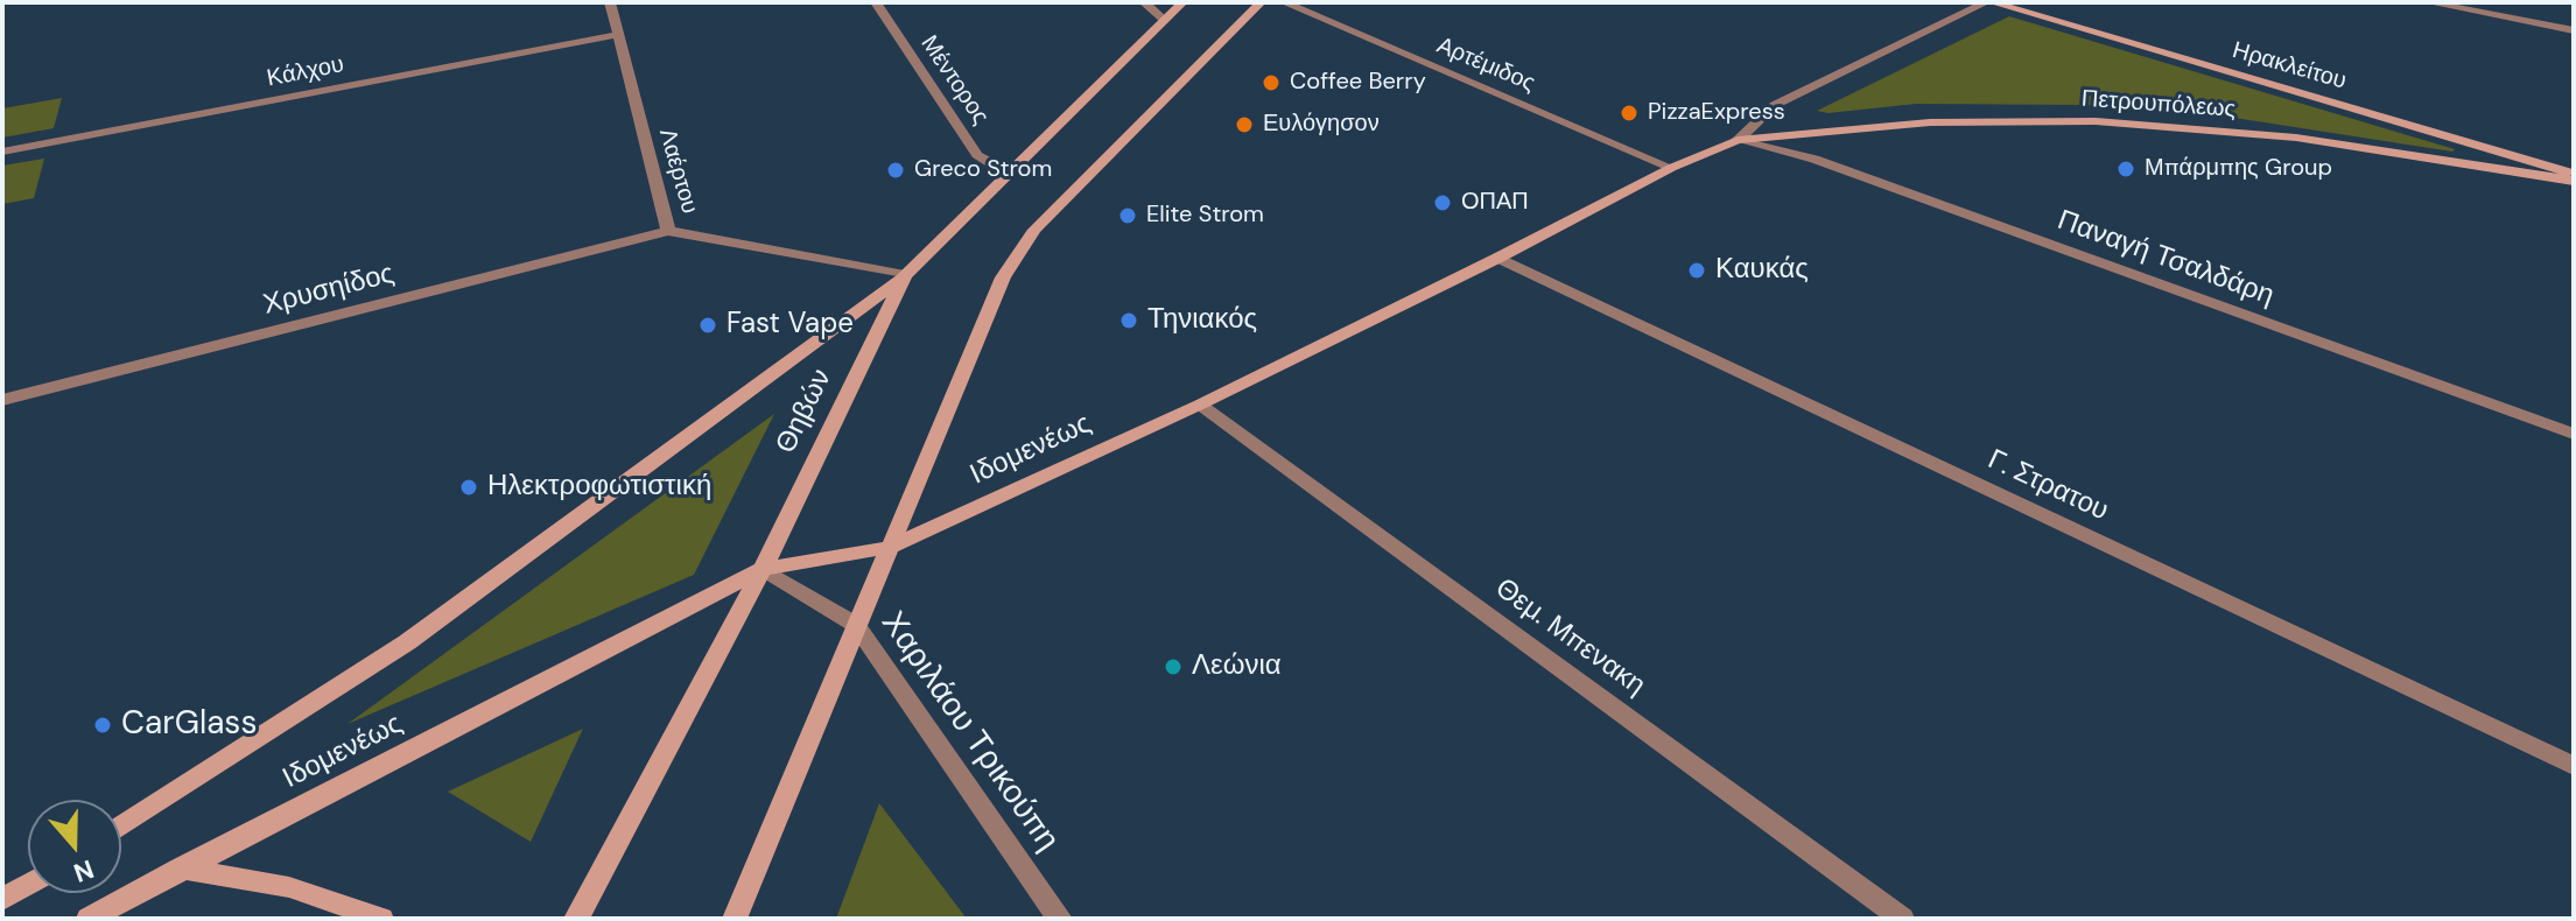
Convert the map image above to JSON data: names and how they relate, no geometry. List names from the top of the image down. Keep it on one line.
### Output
{"streets":{"main road":["Ηρακλείτου","Πετρουπόλεως","Θηβών","Ιδομενέως"],"street":["Αρτέμιδος","Κάλχου","Μέντορος","Λαέρτου","Παναγή Τσαλδάρη","Χρυσηίδος","Γ. Στρατου","Θεμ. Μπενακη","Χαριλάου Τρικούπη"]},"crossings":[["Αρτέμιδος","Ιδομενέως"],["Ηρακλείτου","Πετρουπόλεως"],["Ηρακλείτου","Ιδομενέως"],["Κάλχου","Λαέρτου"],["Μέντορος","Θηβών"],["Πετρουπόλεως","Παναγή Τσαλδάρη"],["Πετρουπόλεως","Ιδομενέως"],["Λαέρτου","Χρυσηίδος"],["Λαέρτου","Θηβών"],["Λαέρτου","Ιδομενέως"],["Παναγή Τσαλδάρη","Ιδομενέως"],["Θηβών","Ιδομενέως"],["Θηβών","Χαριλάου Τρικούπη"],["Ιδομενέως","Γ. Στρατου"],["Ιδομενέως","Θεμ. Μπενακη"],["Ιδομενέως","Χαριλάου Τρικούπη"]],"places":["Coffee Berry","PizzaExpress","Ευλόγησον","Μπάρμπης Group","Greco Strom","ΟΠΑΠ","Elite Strom","Καυκάς","Τηνιακός","Fast Vape","Ηλεκτροφωτιστική","Λεώνια","CarGlass"],"north":"bottom"}
